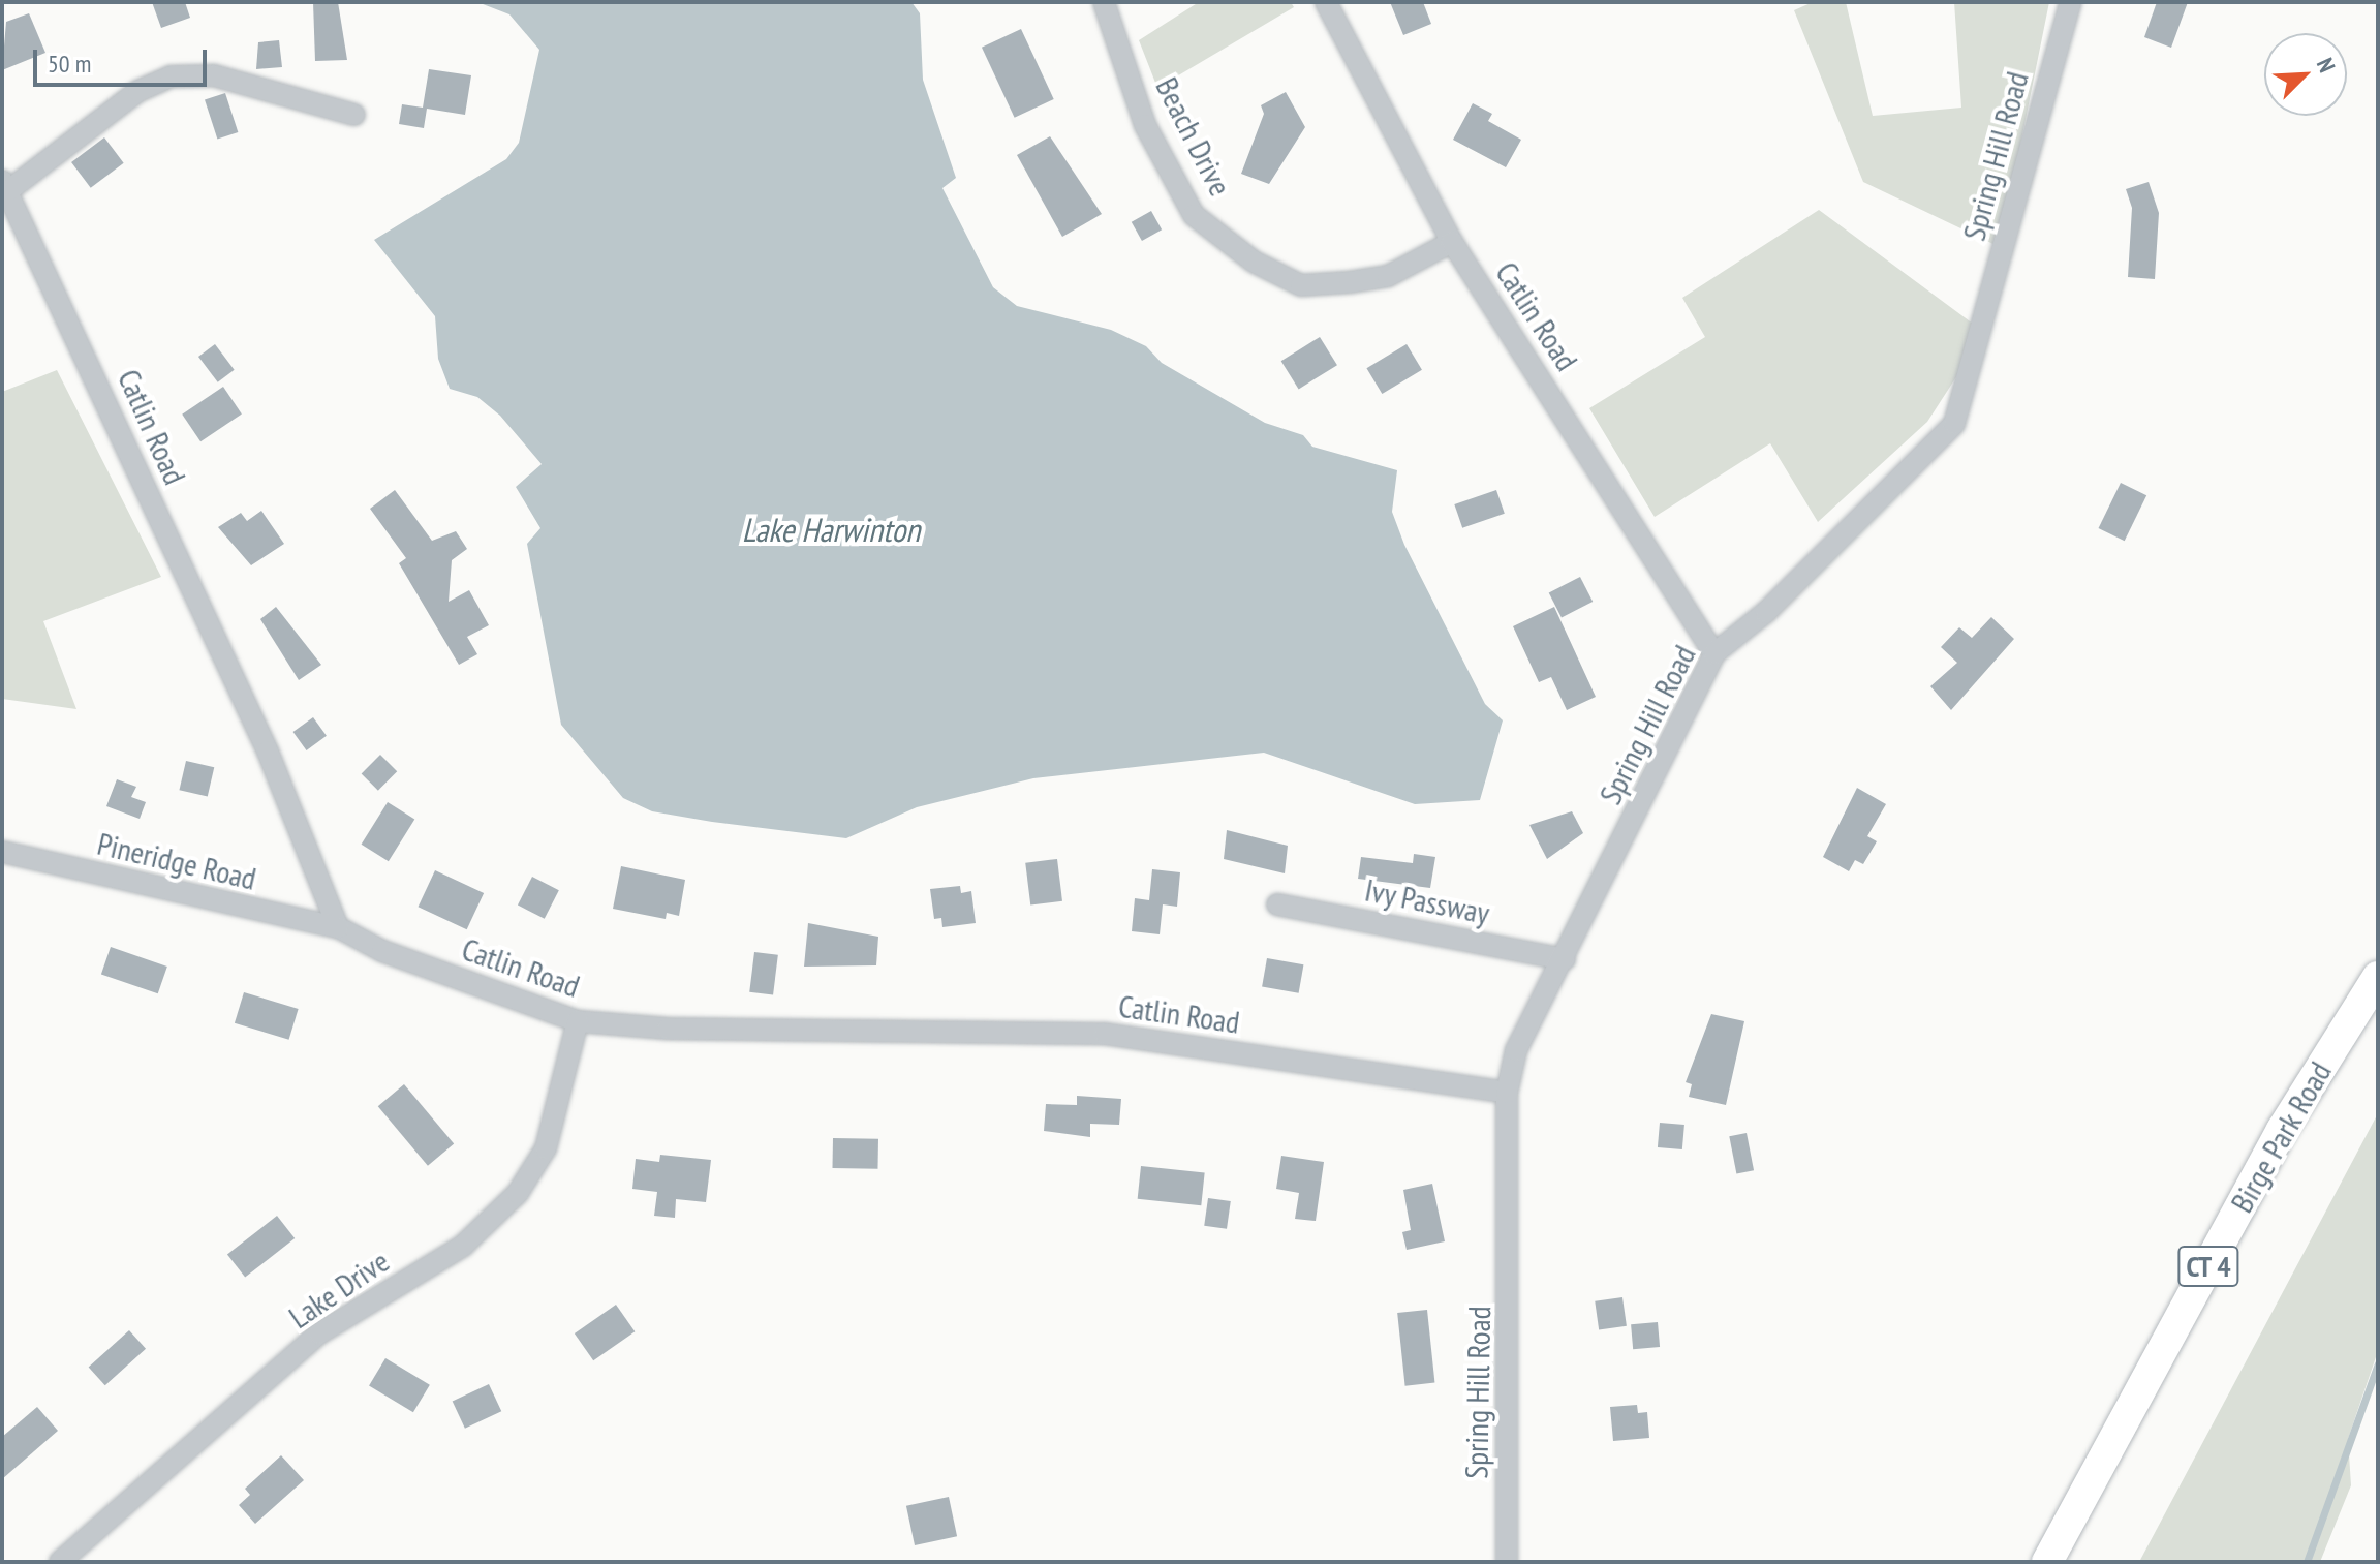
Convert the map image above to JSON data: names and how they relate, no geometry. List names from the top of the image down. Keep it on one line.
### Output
{"streets":{"main road":["Birge Park Road","CT 4"],"street":["Beach Drive","Spring Hill Road","Catlin Road","Pineridge Road","Ivy Passway","Lake Drive"]},"crossings":[["Beach Drive","Catlin Road"],["Spring Hill Road","Catlin Road"],["Spring Hill Road","Ivy Passway"],["Catlin Road","Pineridge Road"],["Catlin Road","Lake Drive"]],"water":["Lake Harwinton"],"scale_bar":"50 m","north":"top right"}
